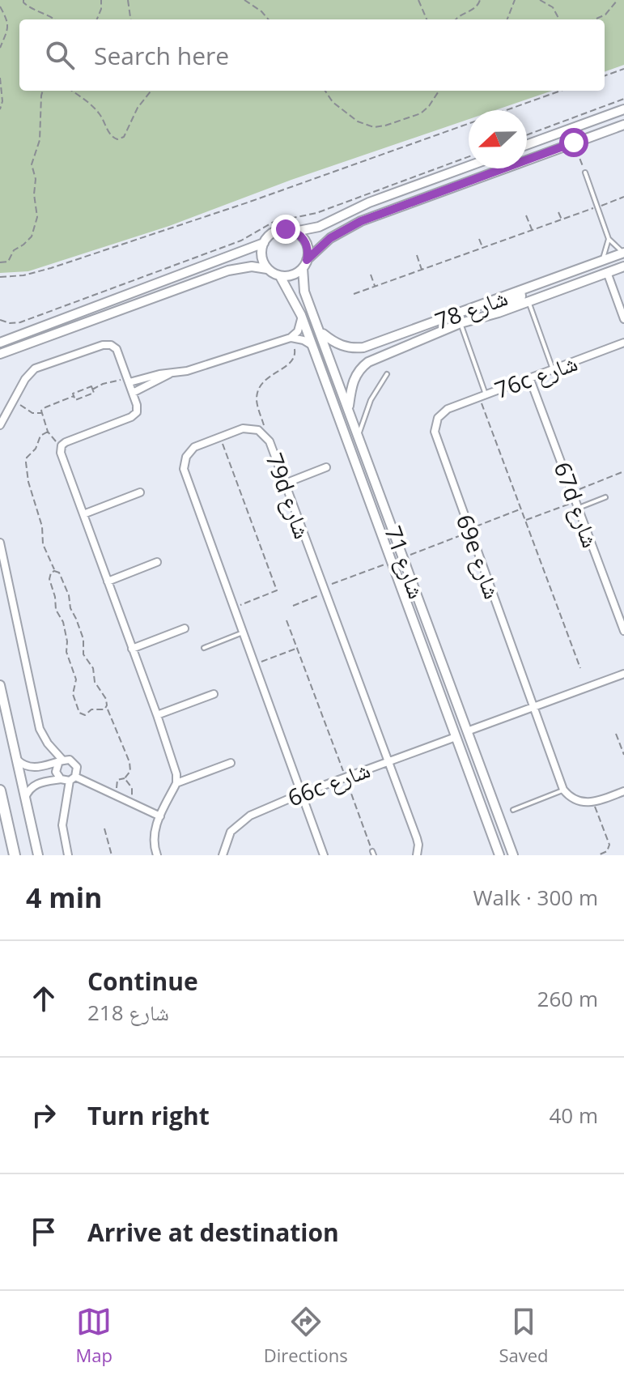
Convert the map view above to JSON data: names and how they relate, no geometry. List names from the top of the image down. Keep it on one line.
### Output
{"streets":{"street":["شارع 78","76c شارع","79d شارع","67d شارع","69e شارع","شارع 71","66c شارع"]},"crossings":[["شارع 78","شارع 71"],["76c شارع","67d شارع"],["76c شارع","69e شارع"],["79d شارع","66c شارع"],["شارع 71","66c شارع"]],"north":"left","page":{"search":"Search here","heading":["4 min","Walk · 300 m"],"list":[["Continue","شارع 218","260 m"],["Turn right","40 m"],"Arrive at destination"],"nav":["Map","Directions","Saved"]}}
